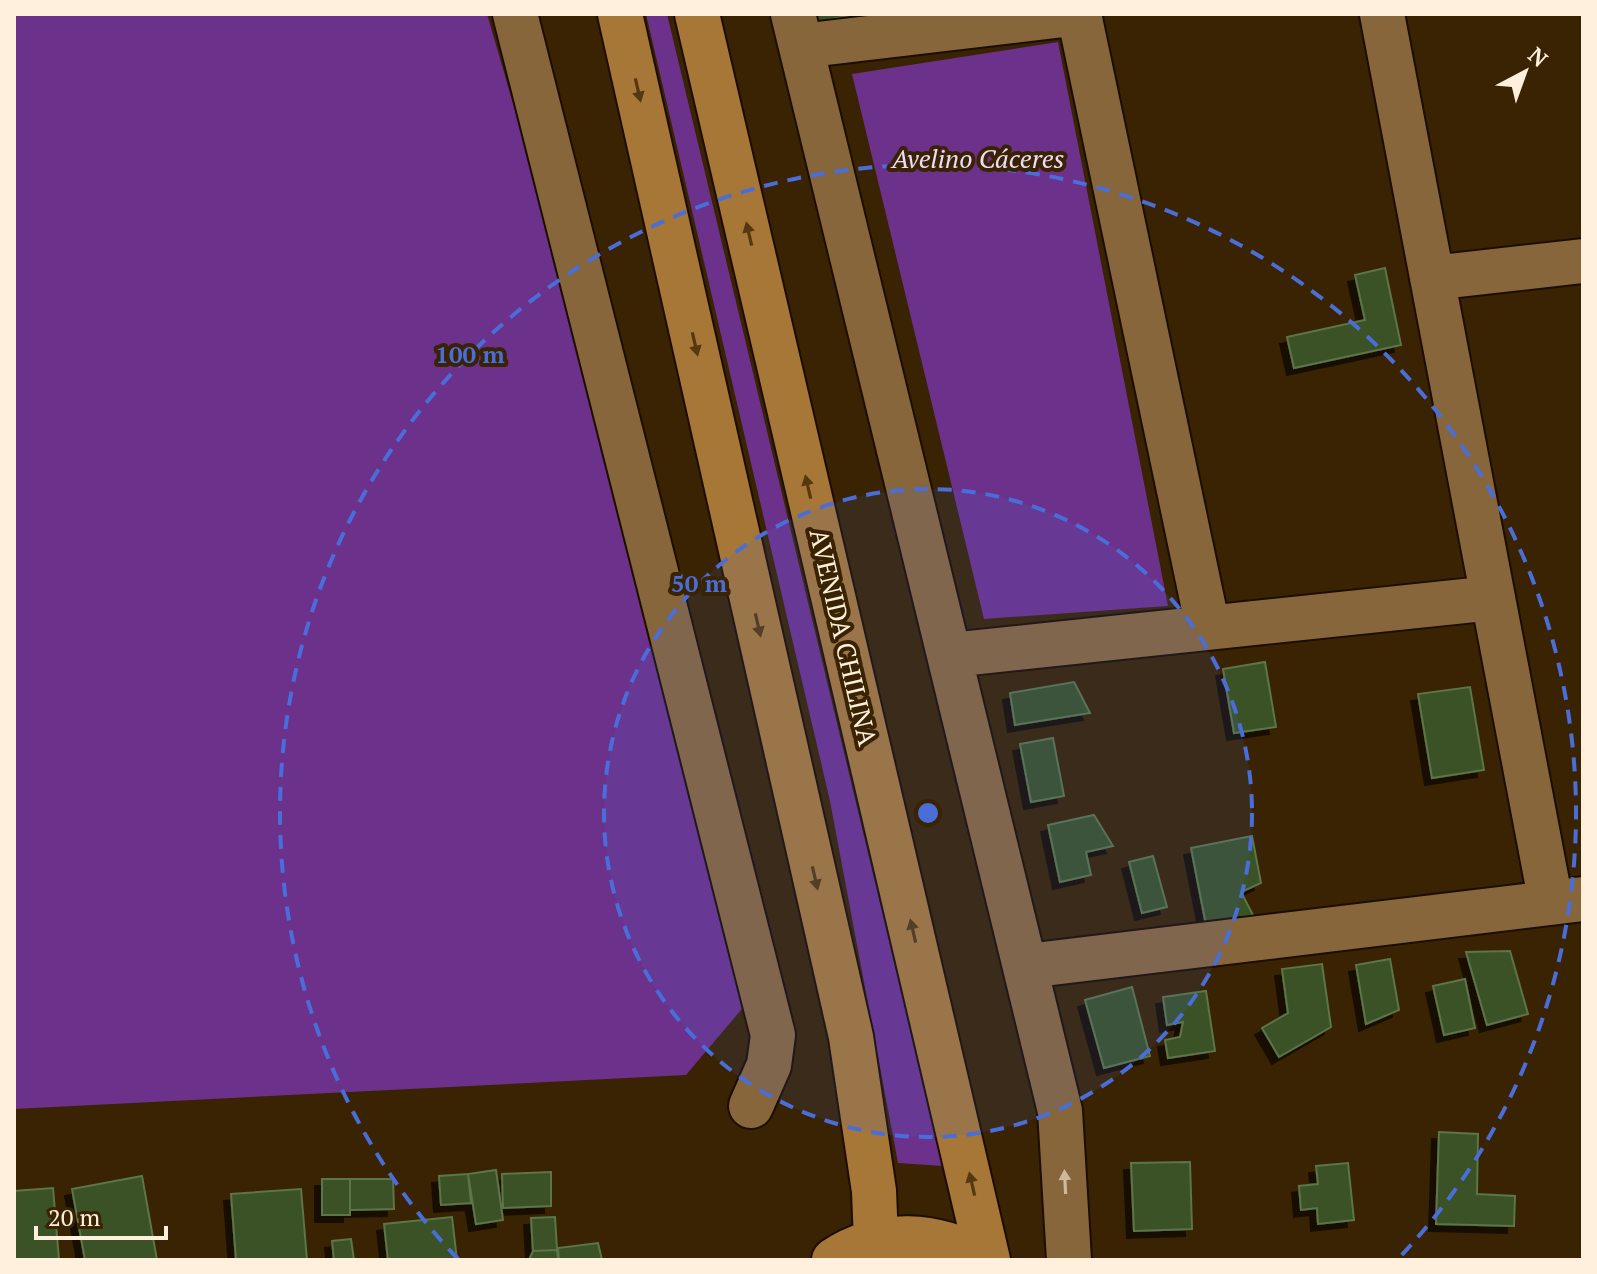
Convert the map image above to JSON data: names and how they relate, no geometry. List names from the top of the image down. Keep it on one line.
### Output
{"streets":{"main road":["AVENIDA CHILINA"]},"parks":["Avelino Cáceres"],"scale_bar":"20 m","north":"top right","rings":["100 m","50 m"]}
